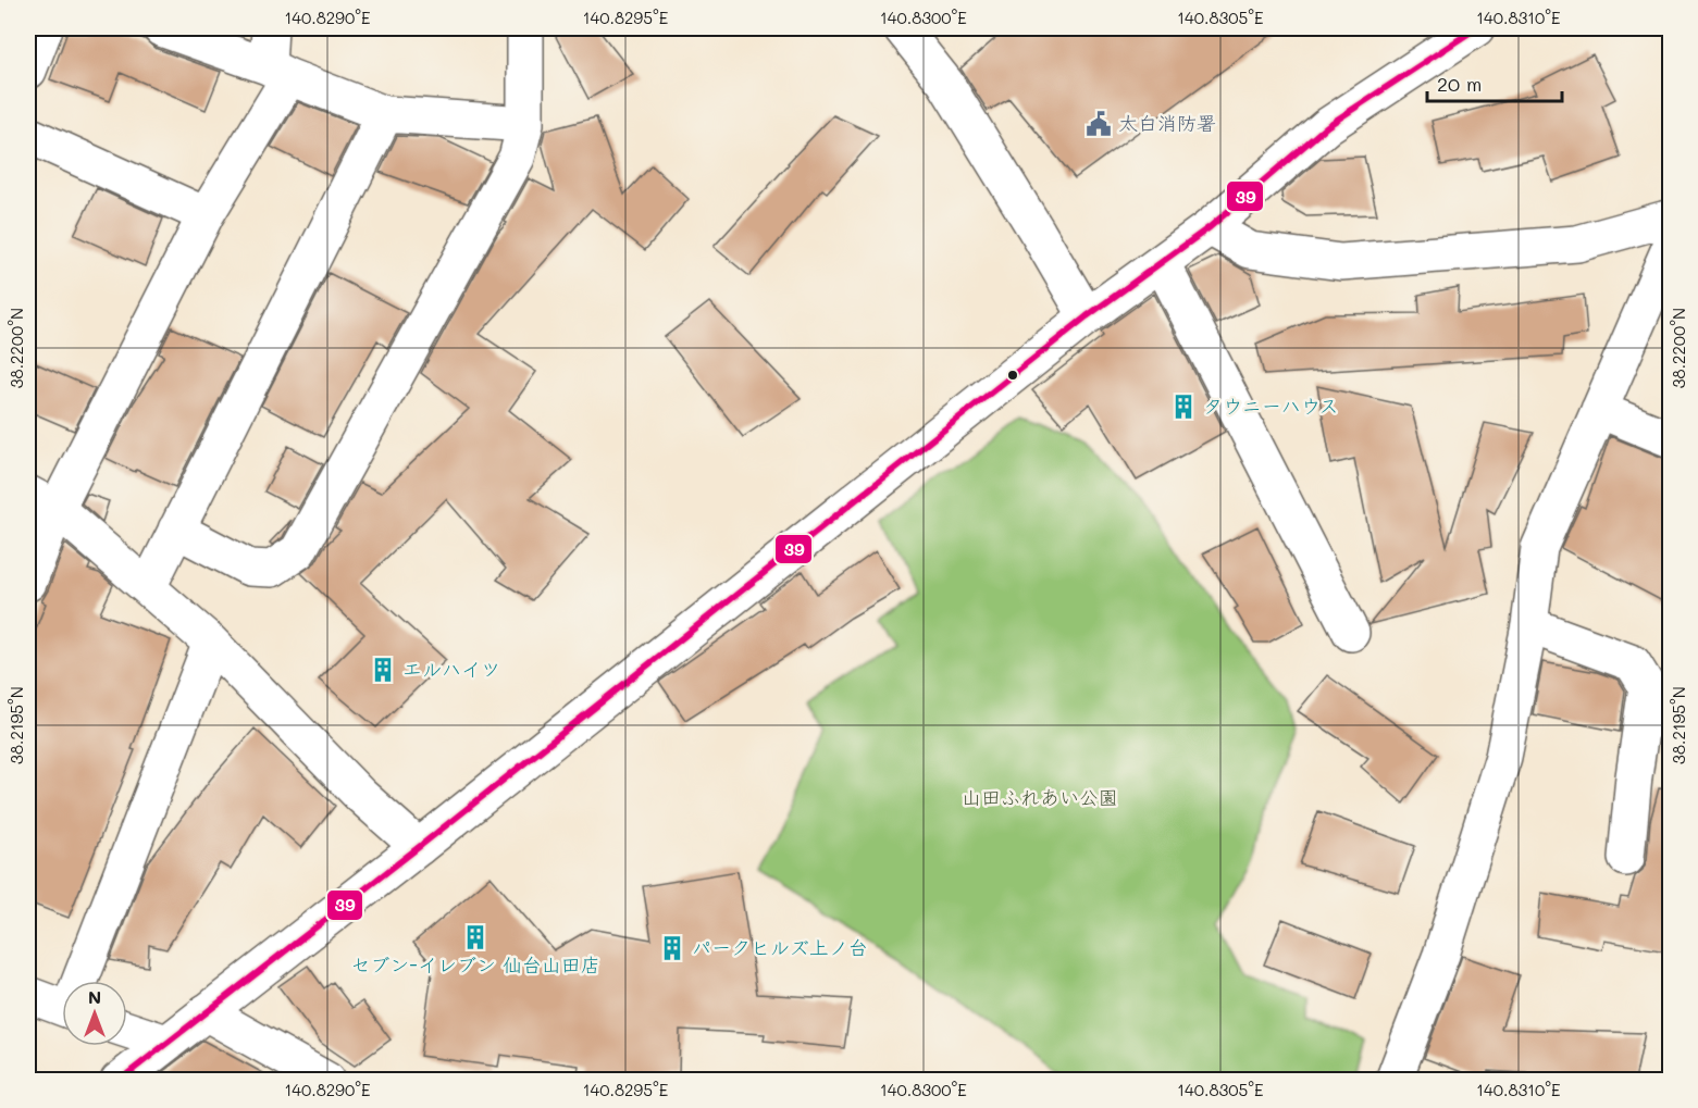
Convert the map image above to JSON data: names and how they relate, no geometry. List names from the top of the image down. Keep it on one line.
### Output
{"parks":["山田ふれあい公園"],"places":{"public building":["太白消防署"],"building":["タウニーハウス","エルハイツ","セブン-イレブン 仙台山田店","パークヒルズ上ノ台"]},"lines":["transit line 39"],"scale_bar":"20 m","north":"top","coordinates":["140.8290°E","140.8295°E","140.8300°E","140.8305°E","140.8310°E","38.2200°N","38.2195°N"]}
